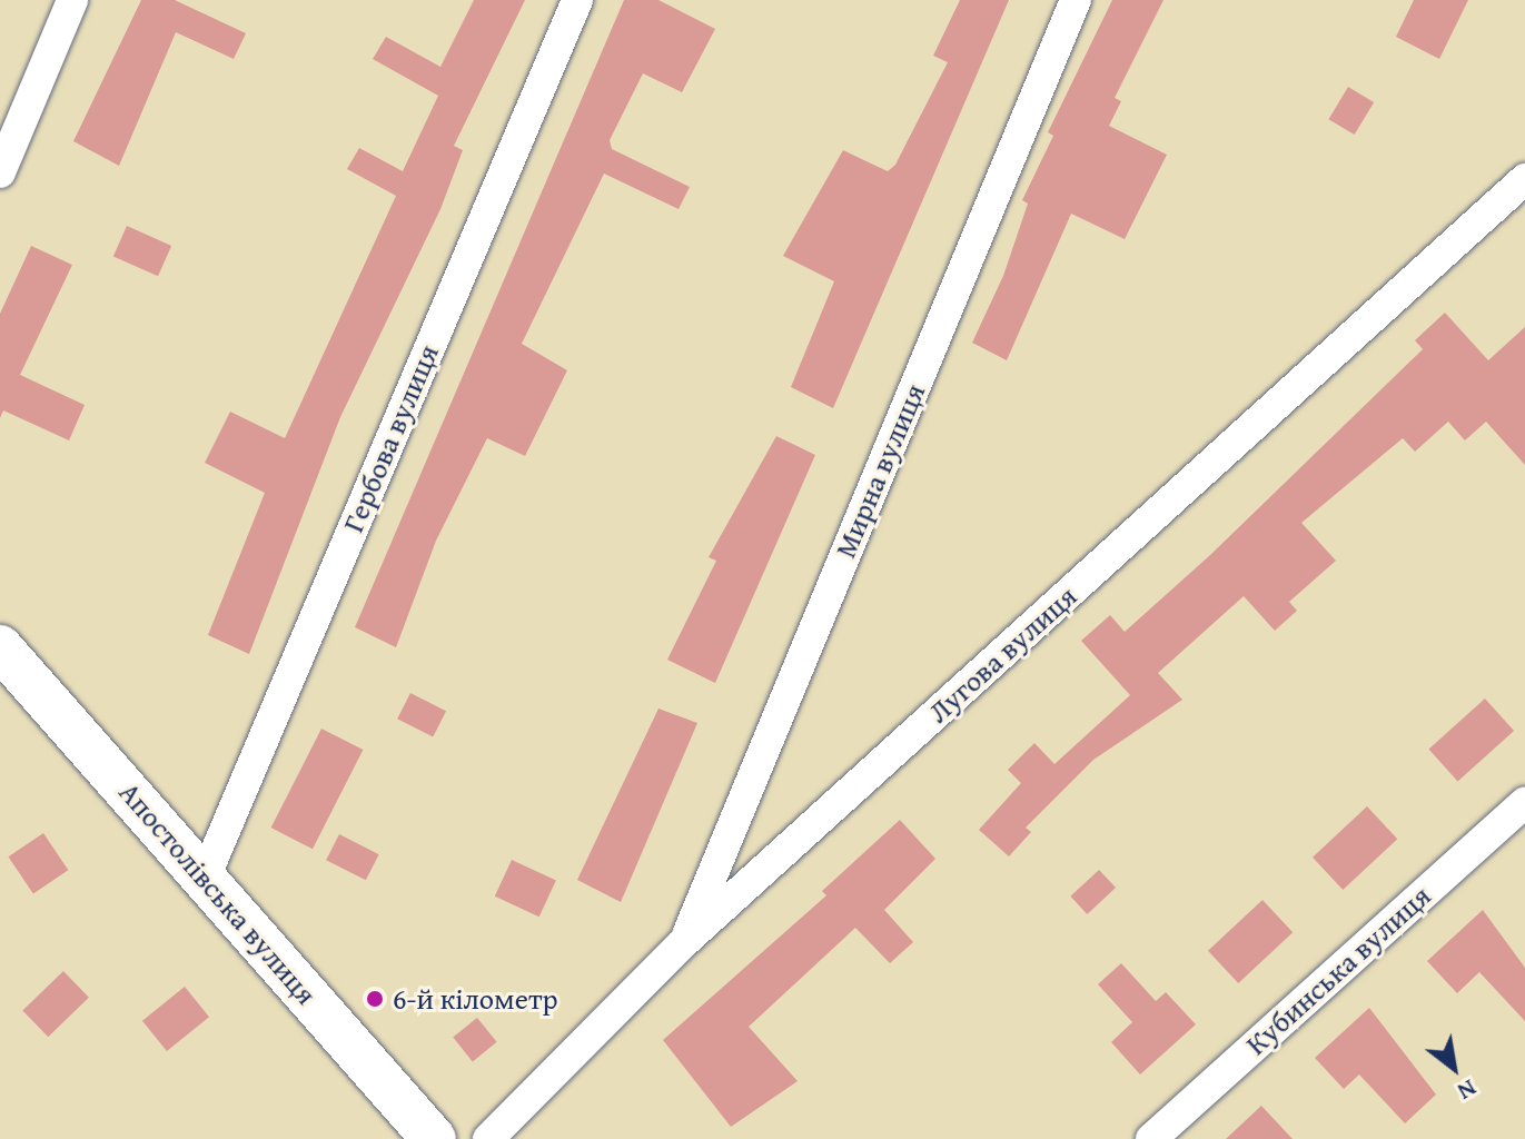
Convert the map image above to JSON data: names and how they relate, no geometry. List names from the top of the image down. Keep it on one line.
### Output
{"streets":{"street":["Гербова вулиця","Мирна вулиця","Лугова вулиця","Апостолівська вулиця","Кубинська вулиця"]},"crossings":[["Гербова вулиця","Апостолівська вулиця"],["Мирна вулиця","Лугова вулиця"]],"places":["6-й кілометр"],"north":"bottom right"}
